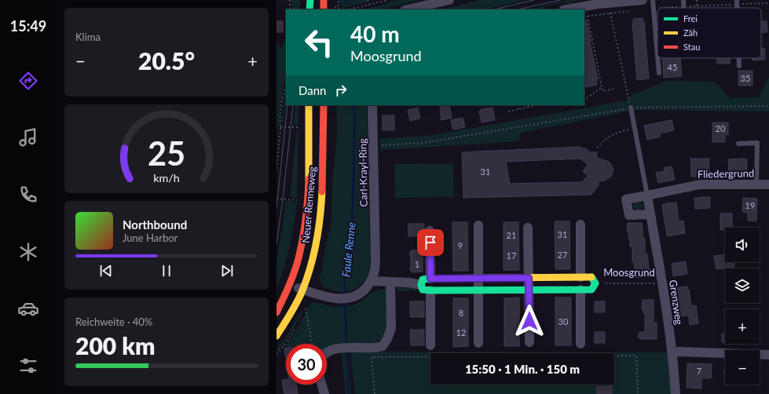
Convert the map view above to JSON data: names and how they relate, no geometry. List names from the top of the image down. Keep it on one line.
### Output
{"streets":{"main road":["Neuer Renneweg","Moosgrund"],"street":["Carl-Krayl-Ring","Fliedergrund","Grenzweg"]},"crossings":[["Carl-Krayl-Ring","Neuer Renneweg"],["Fliedergrund","Grenzweg"],["Moosgrund","Grenzweg"]],"water":["Faule Renne"],"house_numbers":["45","35","20","31","19","31","21","9","27","17","1","8","30","12","7"],"legend":["Frei","Zäh","Stau"],"page":{"tabs":"15:49","tile":["Klima",["Reichweite · 40%","200 km"]],"turn":["40 m","Moosgrund"],"heat":["−","20.5°","+"],"then":"Dann","song":["Northbound","June Harbor"],"map_buttons":["+","−"],"limit":"30","trip":"15:50 · 1 Min. · 150 m","gauge":["25","km/h"]}}
